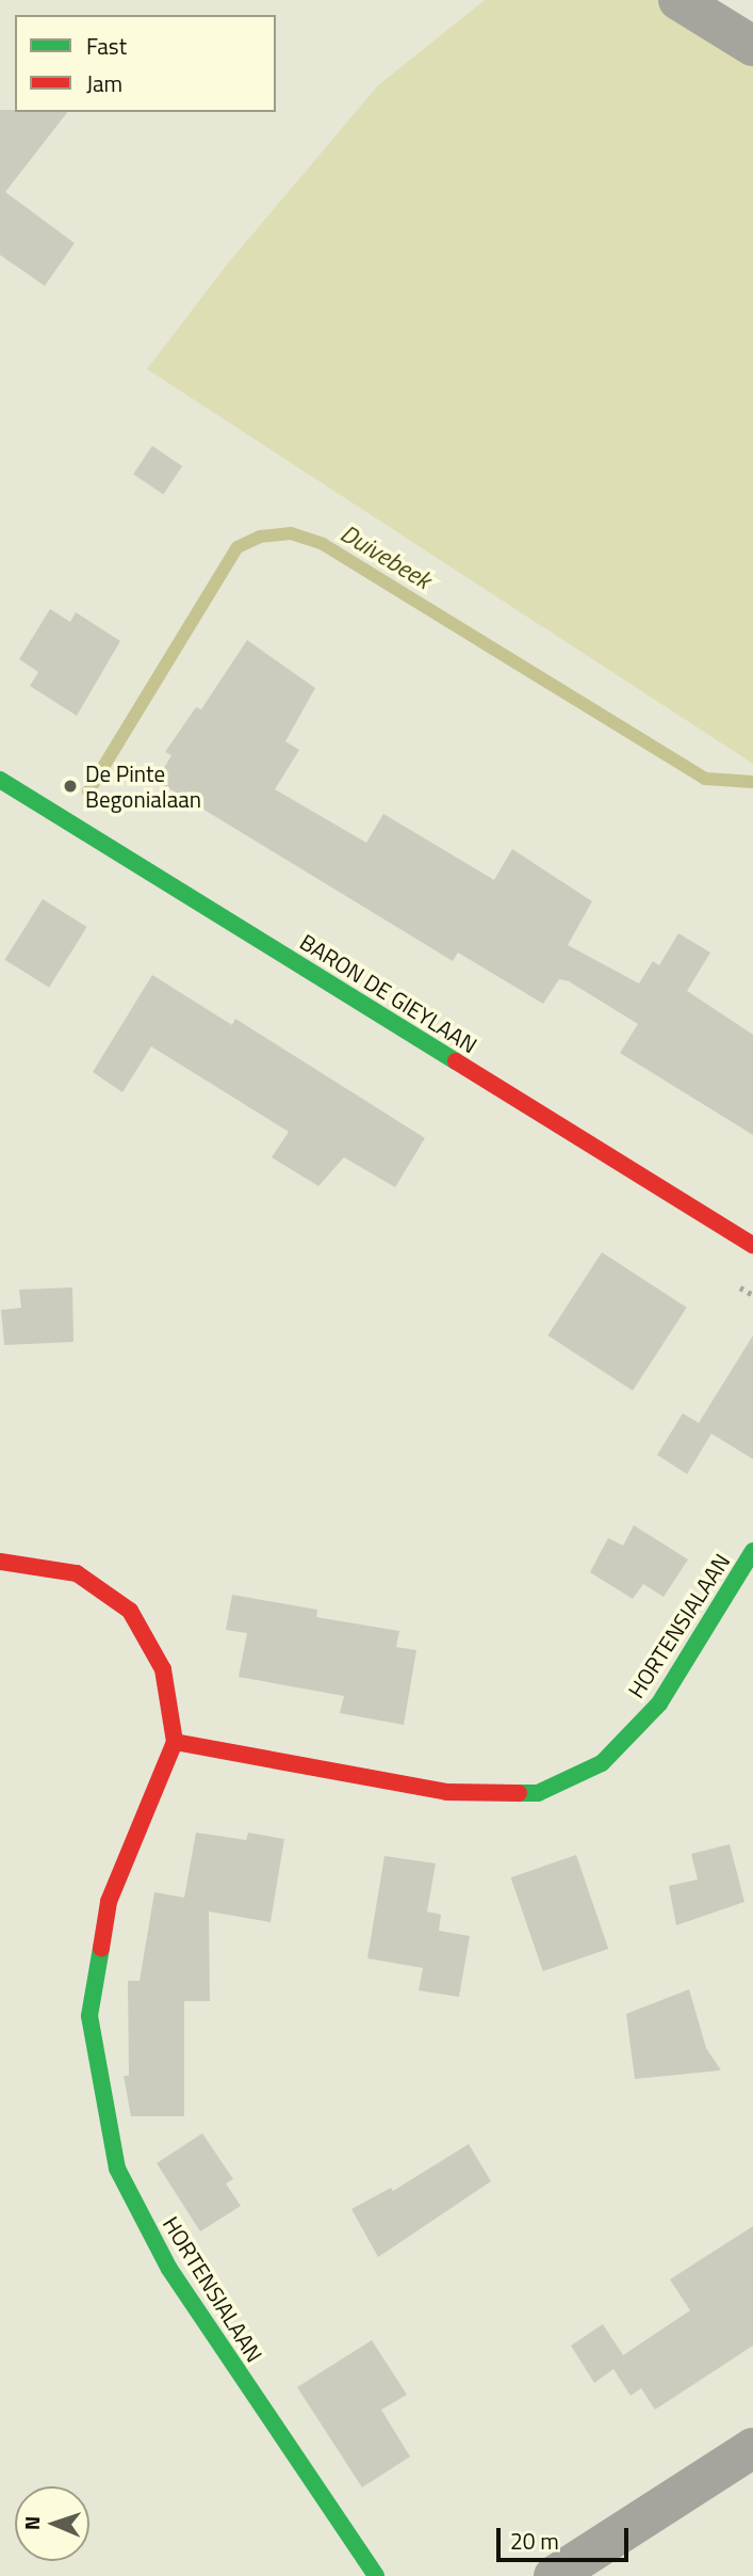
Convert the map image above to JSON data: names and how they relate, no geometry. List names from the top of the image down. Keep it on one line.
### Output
{"streets":{"street":["BARON DE GIEYLAAN","HORTENSIALAAN"]},"water":["Duivebeek"],"places":["De Pinte Begonialaan"],"legend":["Fast","Jam"],"scale_bar":"20 m","north":"left"}
